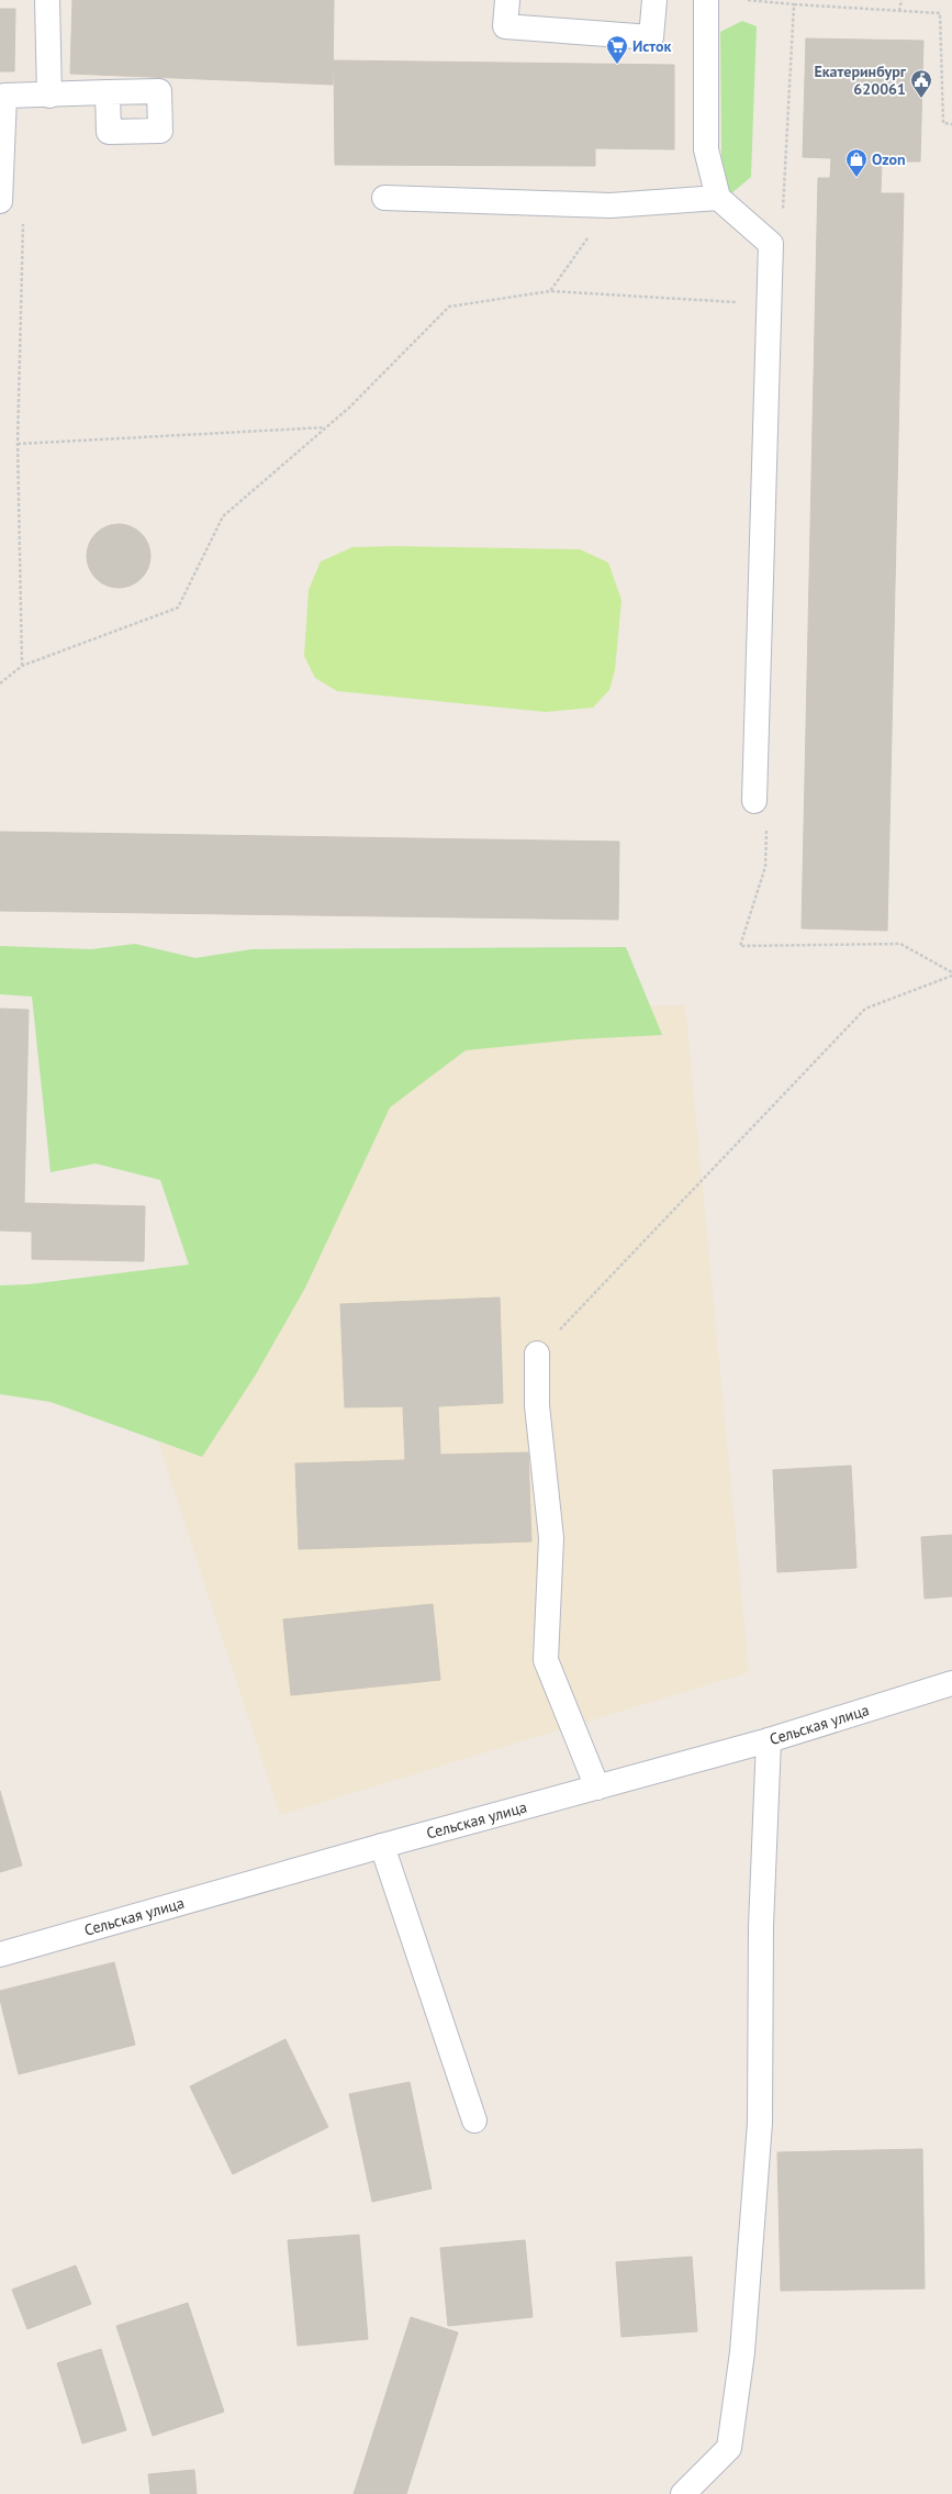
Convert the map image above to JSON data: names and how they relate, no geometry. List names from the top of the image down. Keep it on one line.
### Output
{"streets":{"street":["Сельская улица"]},"places":{"supermarket":["Исток"],"public building":["Екатеринбург 620061"],"shop":["Ozon"]}}
